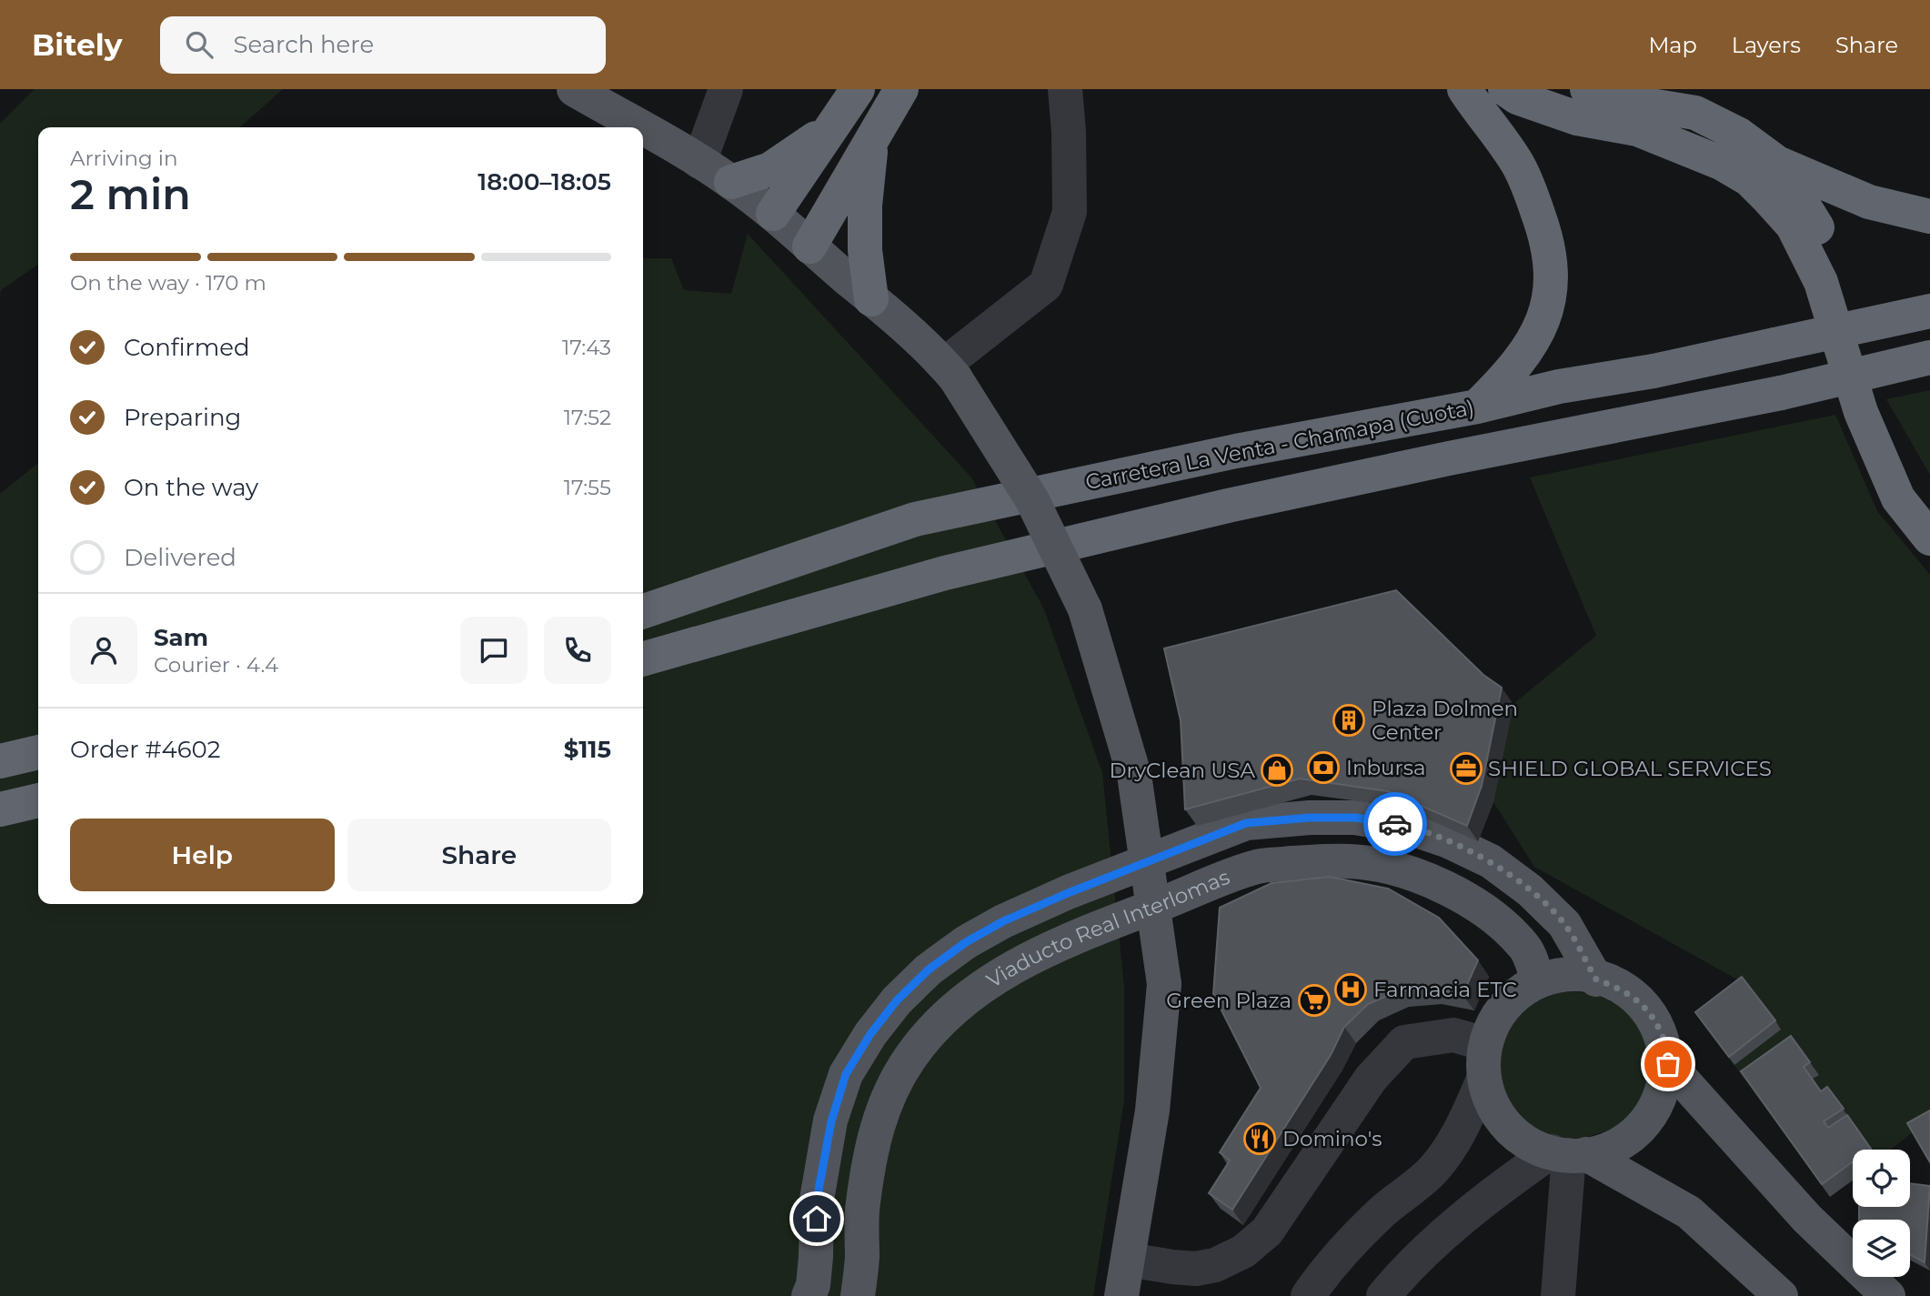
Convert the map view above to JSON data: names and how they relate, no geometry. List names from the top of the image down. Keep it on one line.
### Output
{"streets":{"highway":["Carretera La Venta - Chamapa (Cuota)"],"main road":["Viaducto Real Interlomas"]},"places":{"building":["Plaza Dolmen Center"],"bank":["Inbursa"],"office":["SHIELD GLOBAL SERVICES"],"shop":["DryClean USA"],"hospital":["Farmacia ETC"],"supermarket":["Green Plaza"],"restaurant":["Domino's"]},"page":{"header":"Bitely","search":"Search here","nav":["Map","Layers","Share"],"heading":["2 min","Arriving in","18:00–18:05"],"panel":["Sam","Courier · 4.4","Order #4602","$115"],"bar":"On the way · 170 m","list":[["Confirmed","17:43"],["Preparing","17:52"],["On the way","17:55"],"Delivered"],"buttons":["Help","Share"]}}
